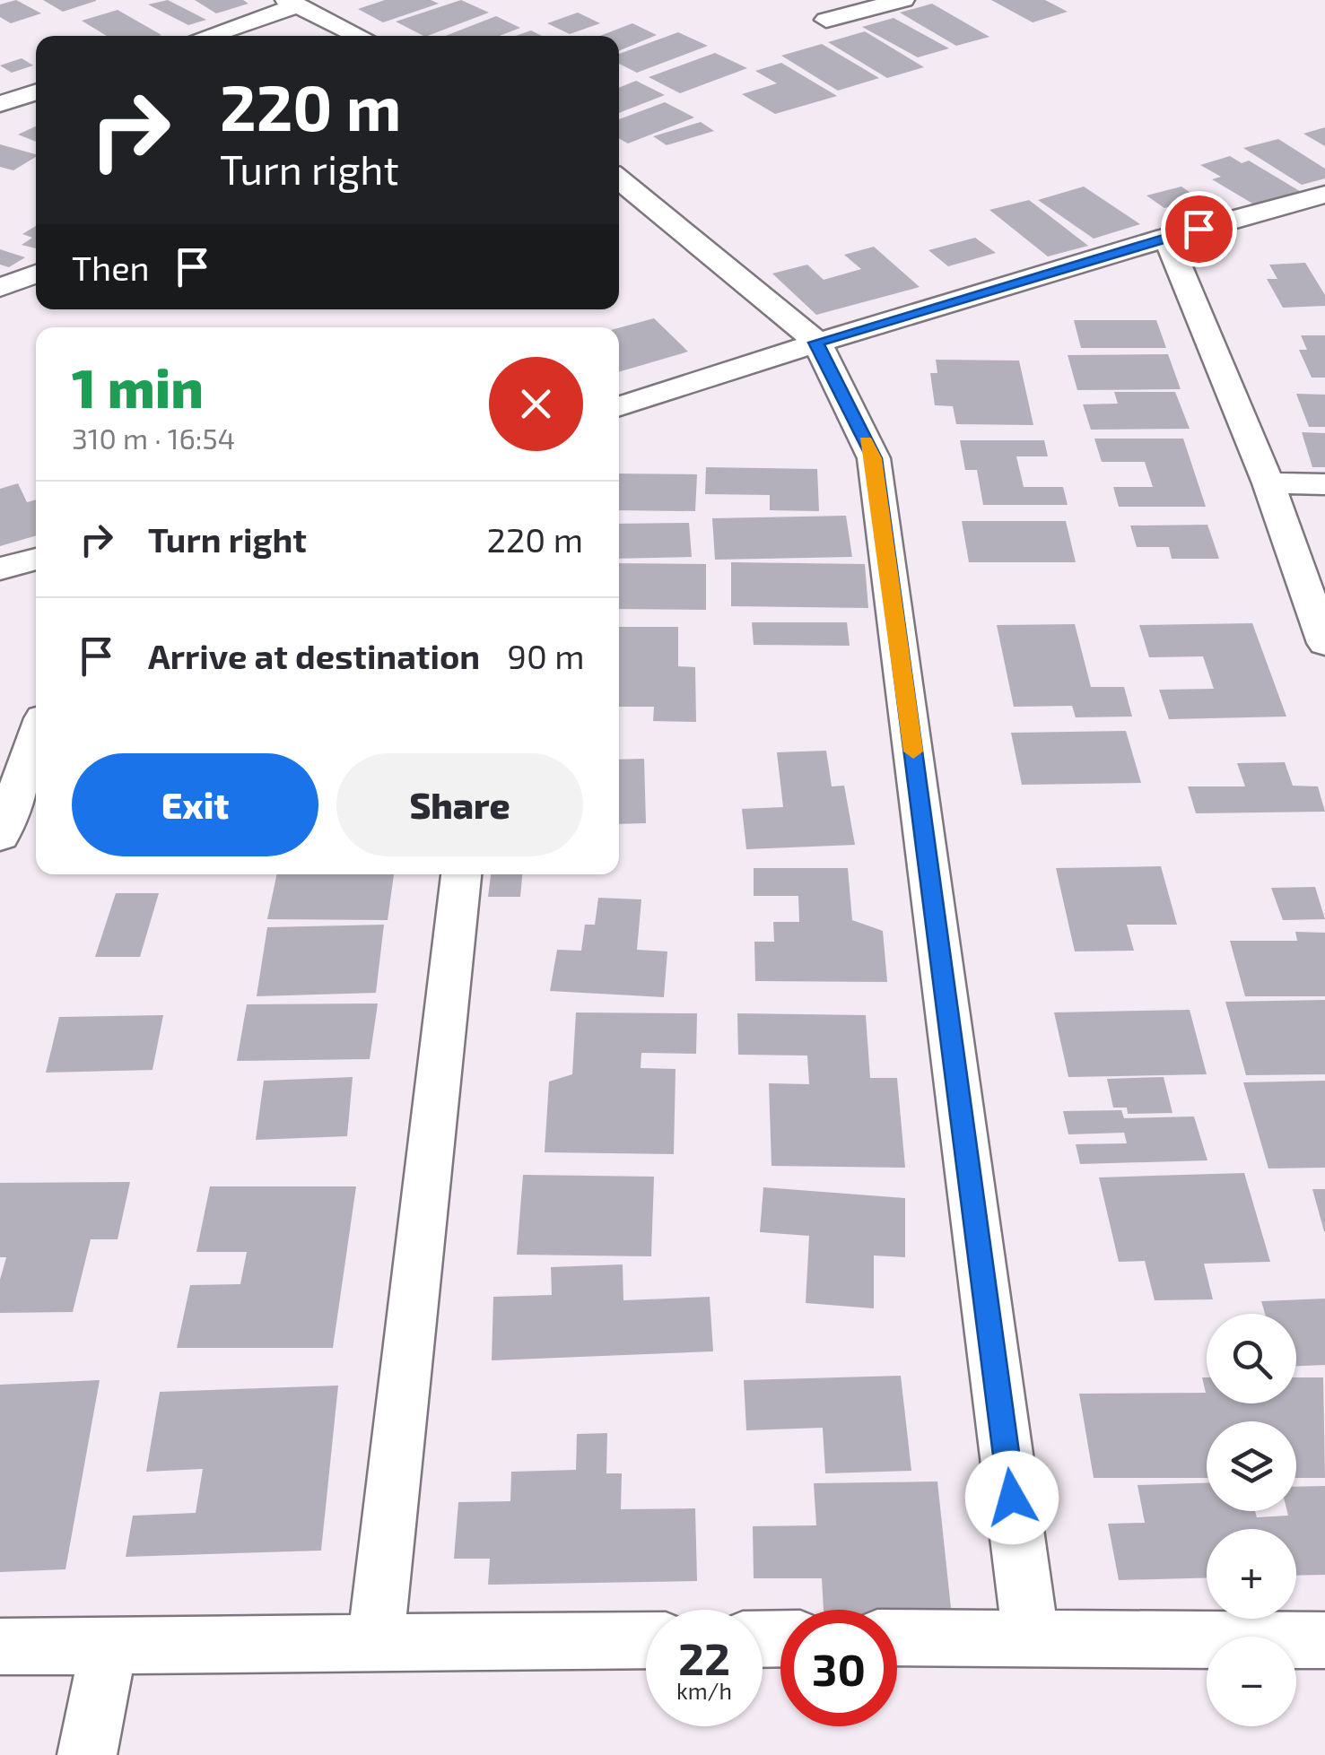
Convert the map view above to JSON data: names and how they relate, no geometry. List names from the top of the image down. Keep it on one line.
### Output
{"page":{"turn":["220 m","Turn right"],"then":"Then","heading":["1 min","310 m · 16:54"],"list":[{"name":"Turn right","value":"220 m"},{"name":"Arrive at destination","value":"90 m"}],"buttons":["Exit","Share"],"map_buttons":["+","−"],"speed":"22 km/h","limit":"30"}}
